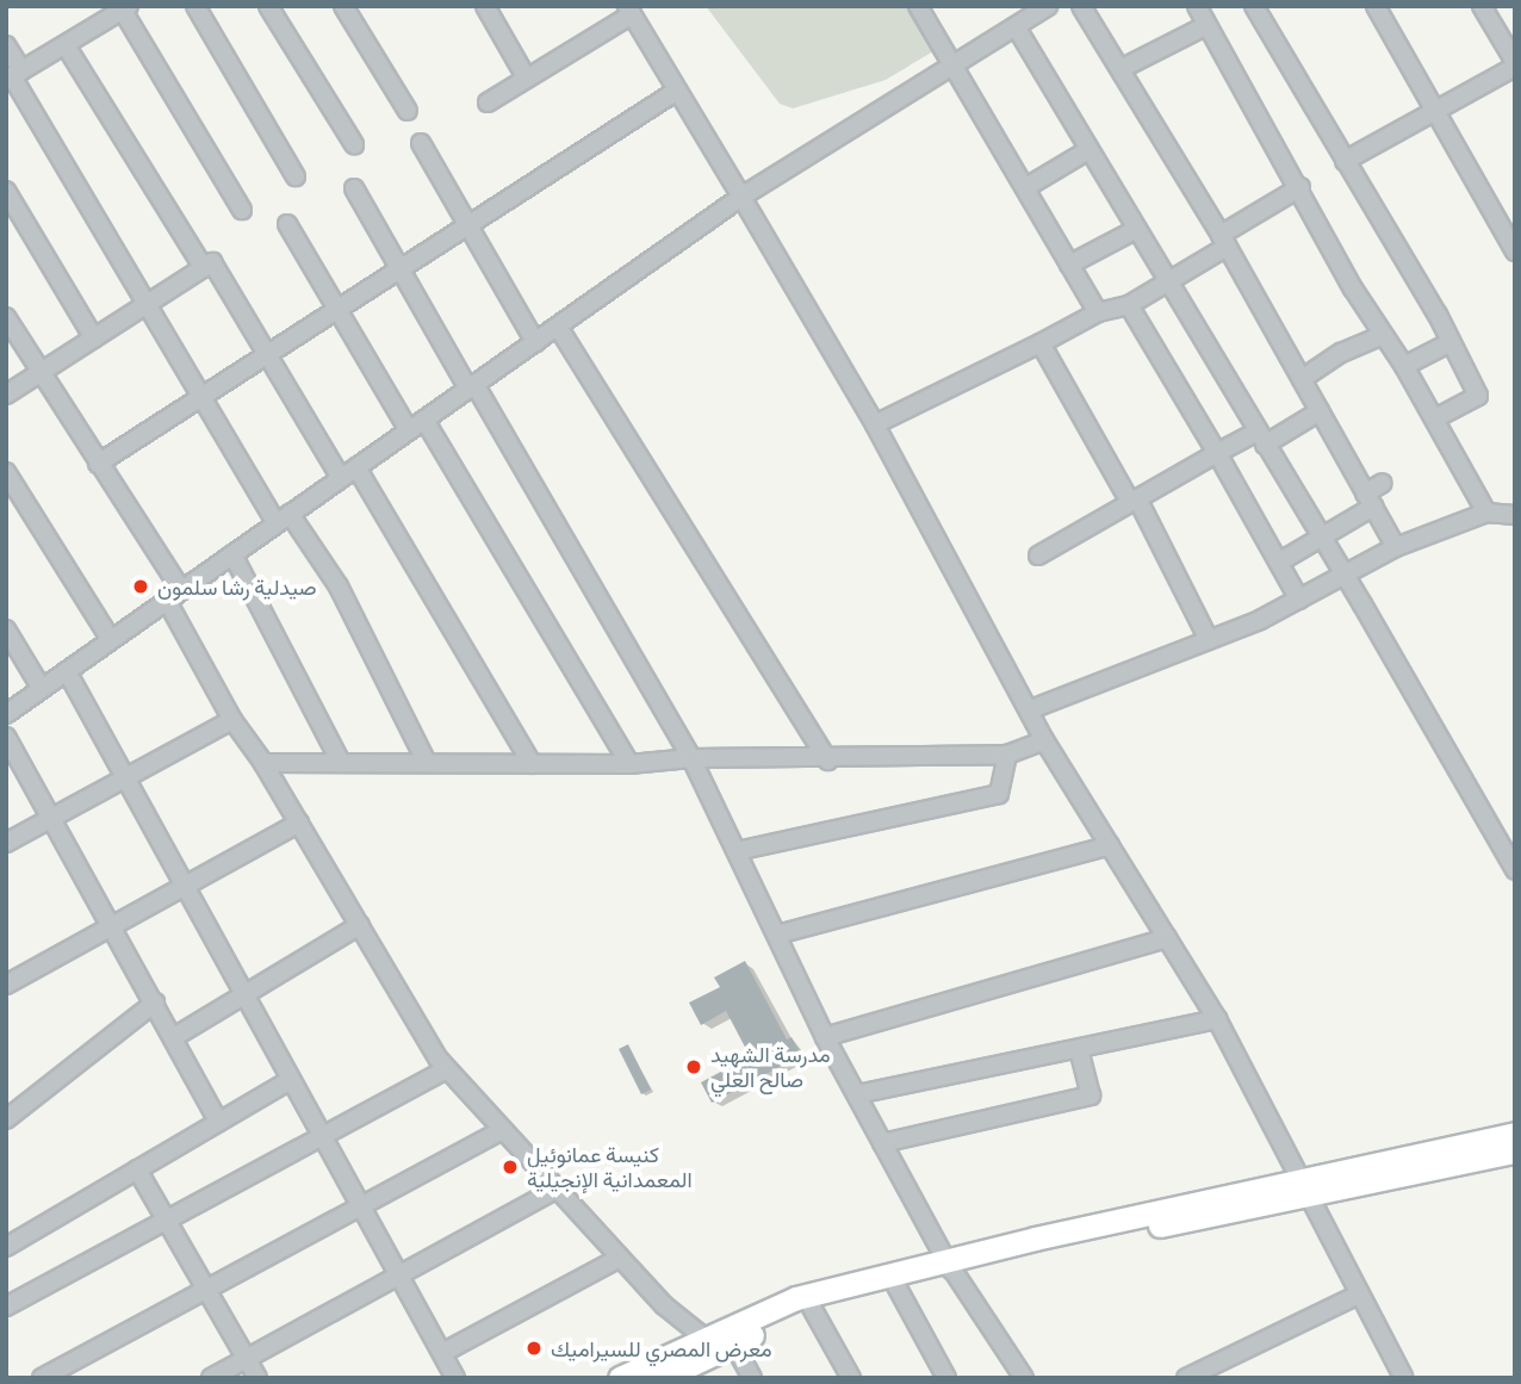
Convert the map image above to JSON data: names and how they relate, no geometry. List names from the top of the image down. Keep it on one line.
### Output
{"places":["صيدلية رشا سلمون","مدرسة الشهيد صالح العلي","كنيسة عمانوئيل المعمدانية الإنجيلية","معرض المصري للسيراميك"]}
